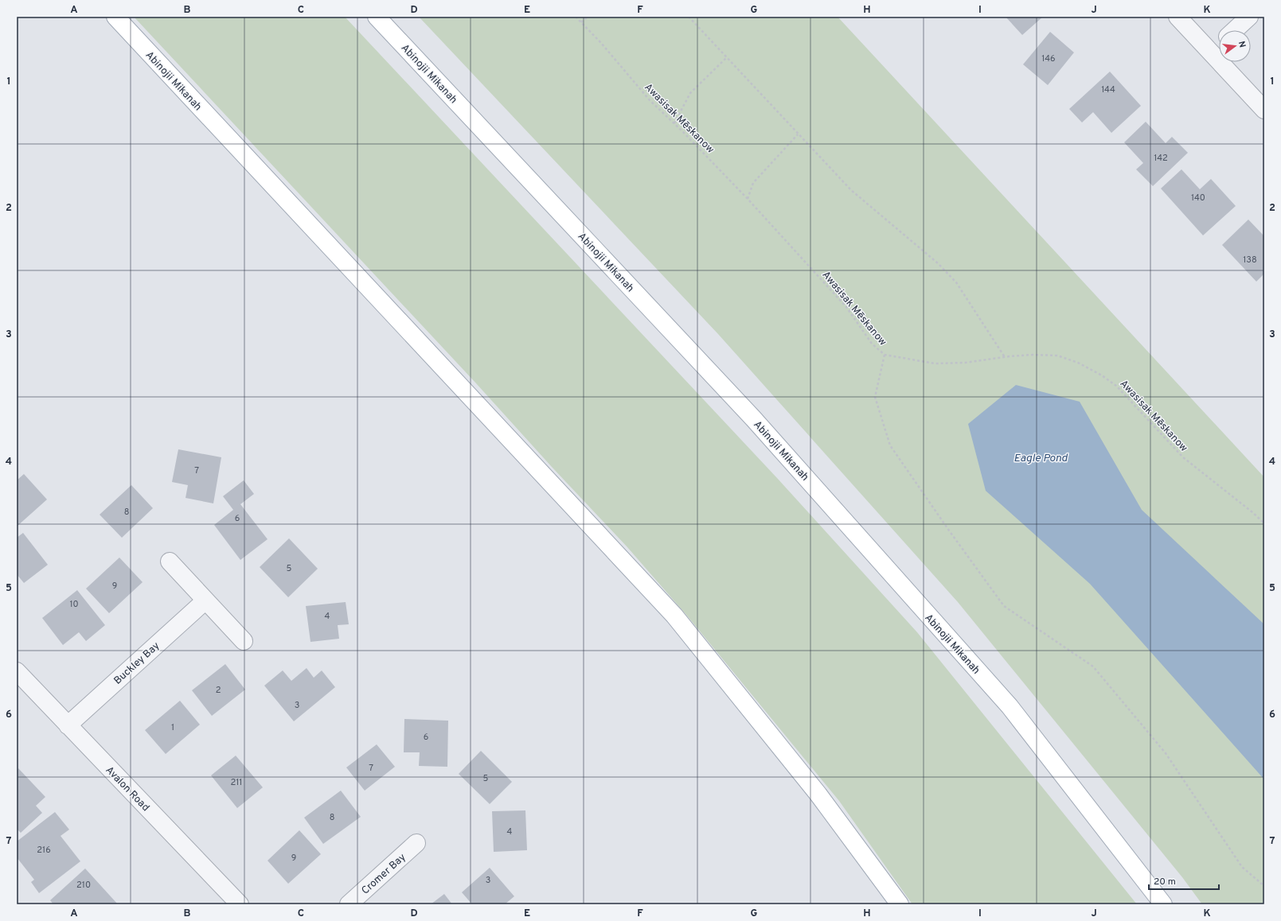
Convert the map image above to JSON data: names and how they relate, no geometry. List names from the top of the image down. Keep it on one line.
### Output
{"streets":{"main road":["Abinojii Mikanah"],"street":["Buckley Bay","Avalon Road","Cromer Bay"],"path":["Awasisak Mēskanow"]},"crossings":[["Buckley Bay","Avalon Road"]],"water":["Eagle Pond"],"house_numbers":["146","144","142","140","138","7","8","6","5","9","10","4","2","3","1","6","7","5","211","8","4","216","9","3","210"],"scale_bar":"20 m","north":"right","grid":{"columns":["A","B","C","D","E","F","G","H","I","J","K"],"rows":["1","2","3","4","5","6","7"]}}
